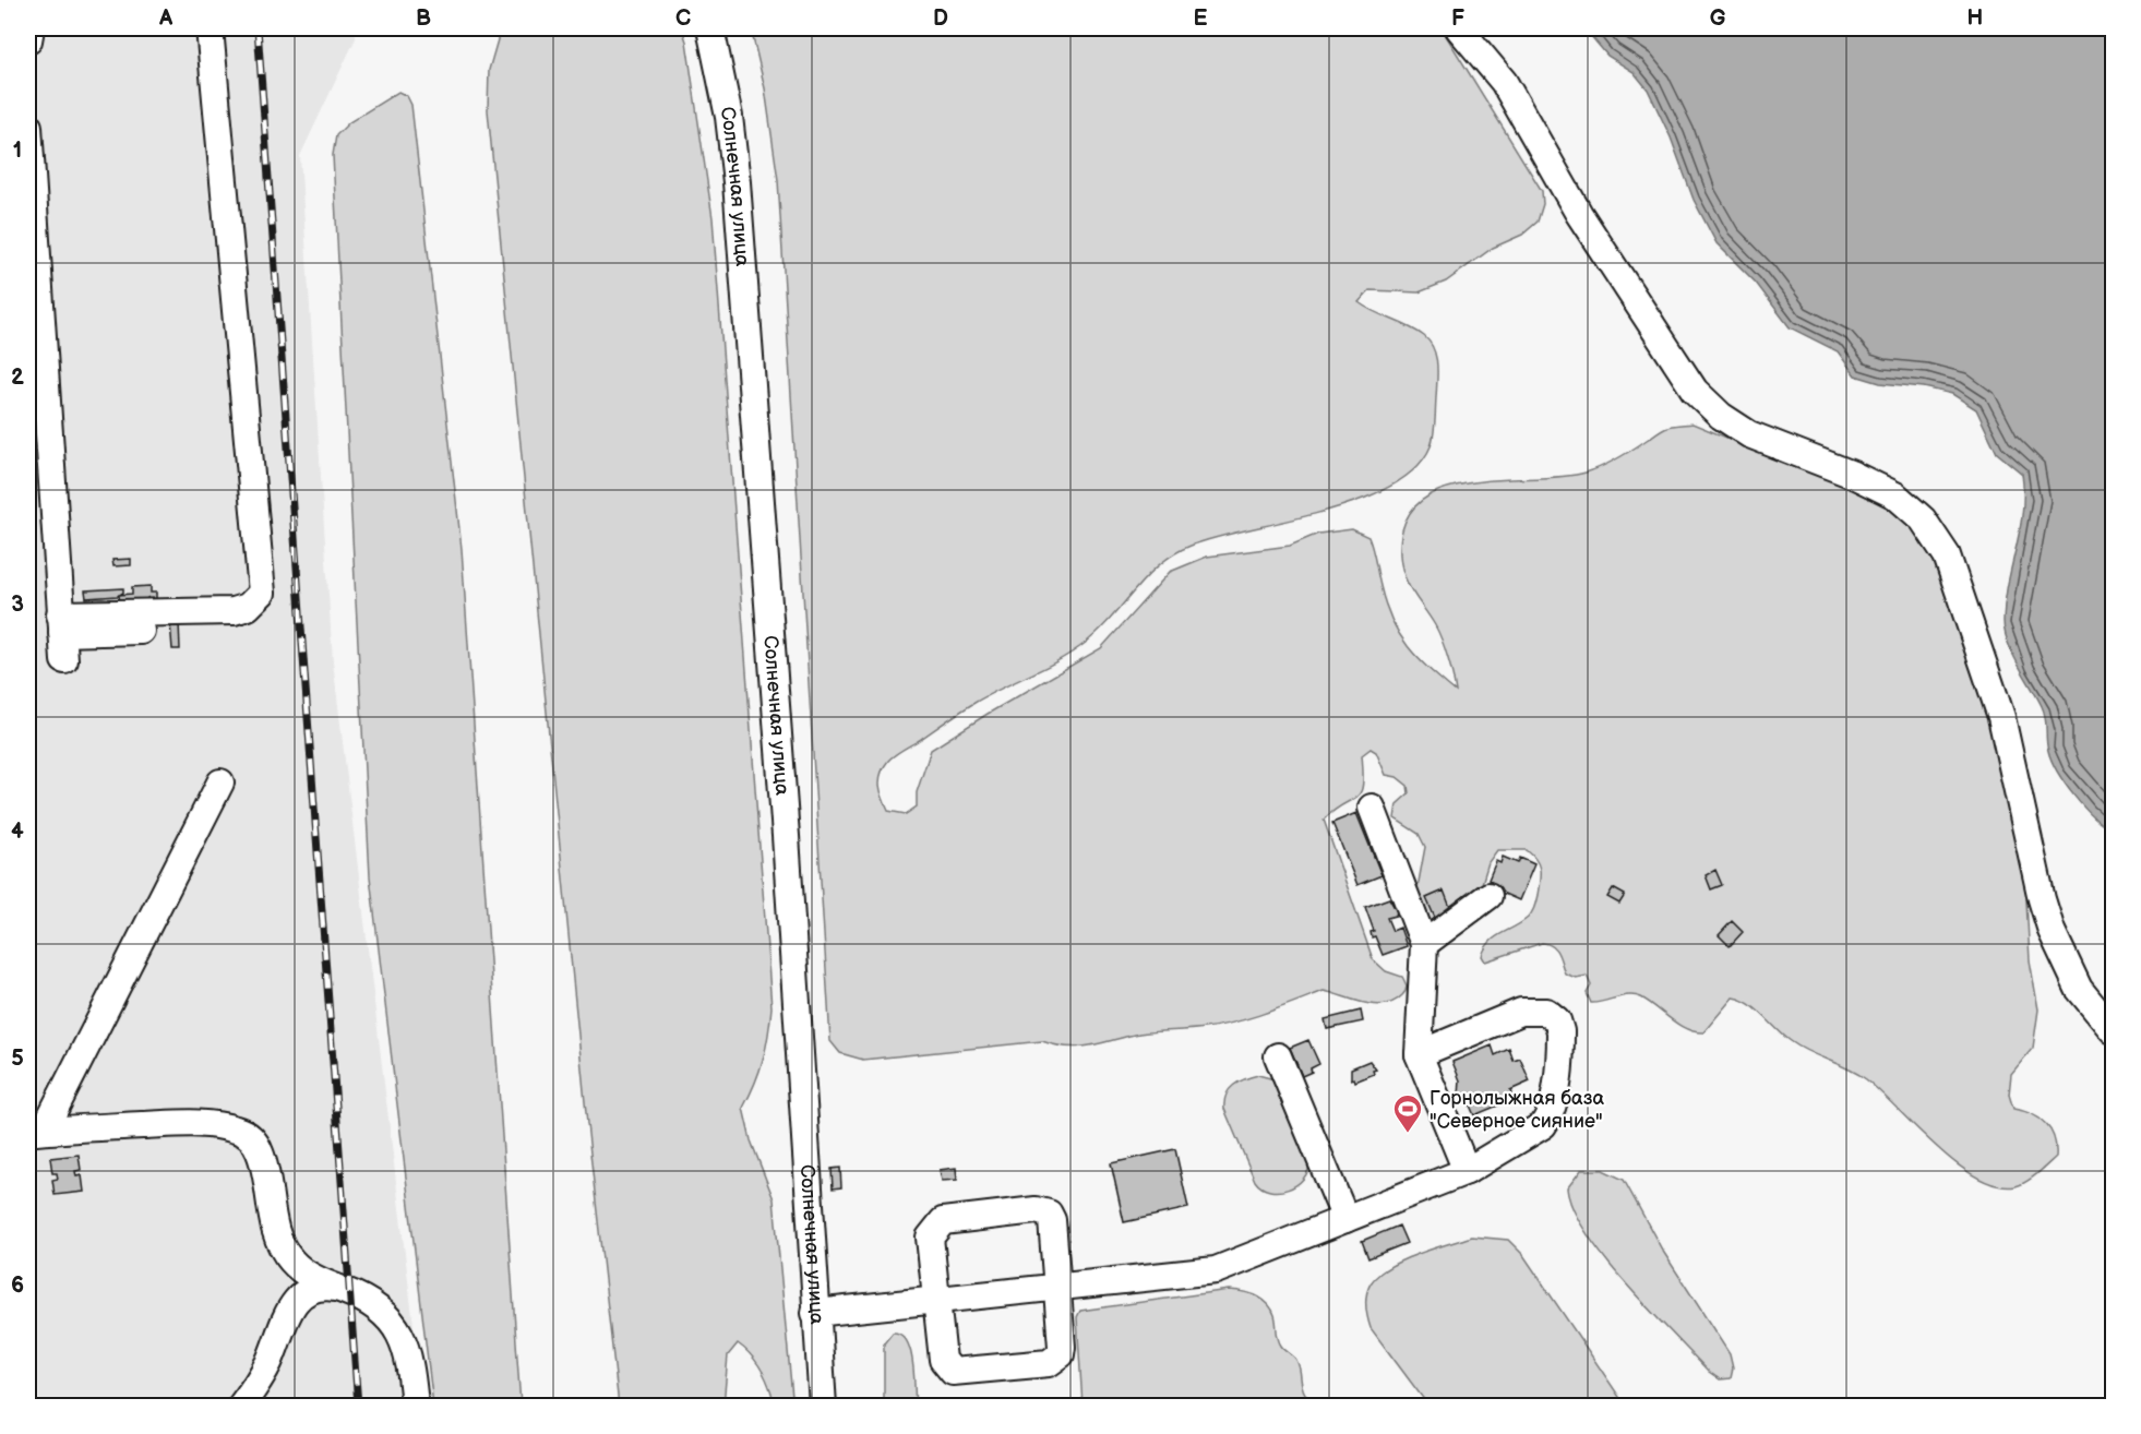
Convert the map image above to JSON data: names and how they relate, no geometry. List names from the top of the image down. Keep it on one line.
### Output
{"streets":{"street":["Солнечная улица"]},"places":{"sports":["Горнолыжная база \"Северное сияние\""]},"grid":{"columns":["A","B","C","D","E","F","G","H"],"rows":["1","2","3","4","5","6"]}}
